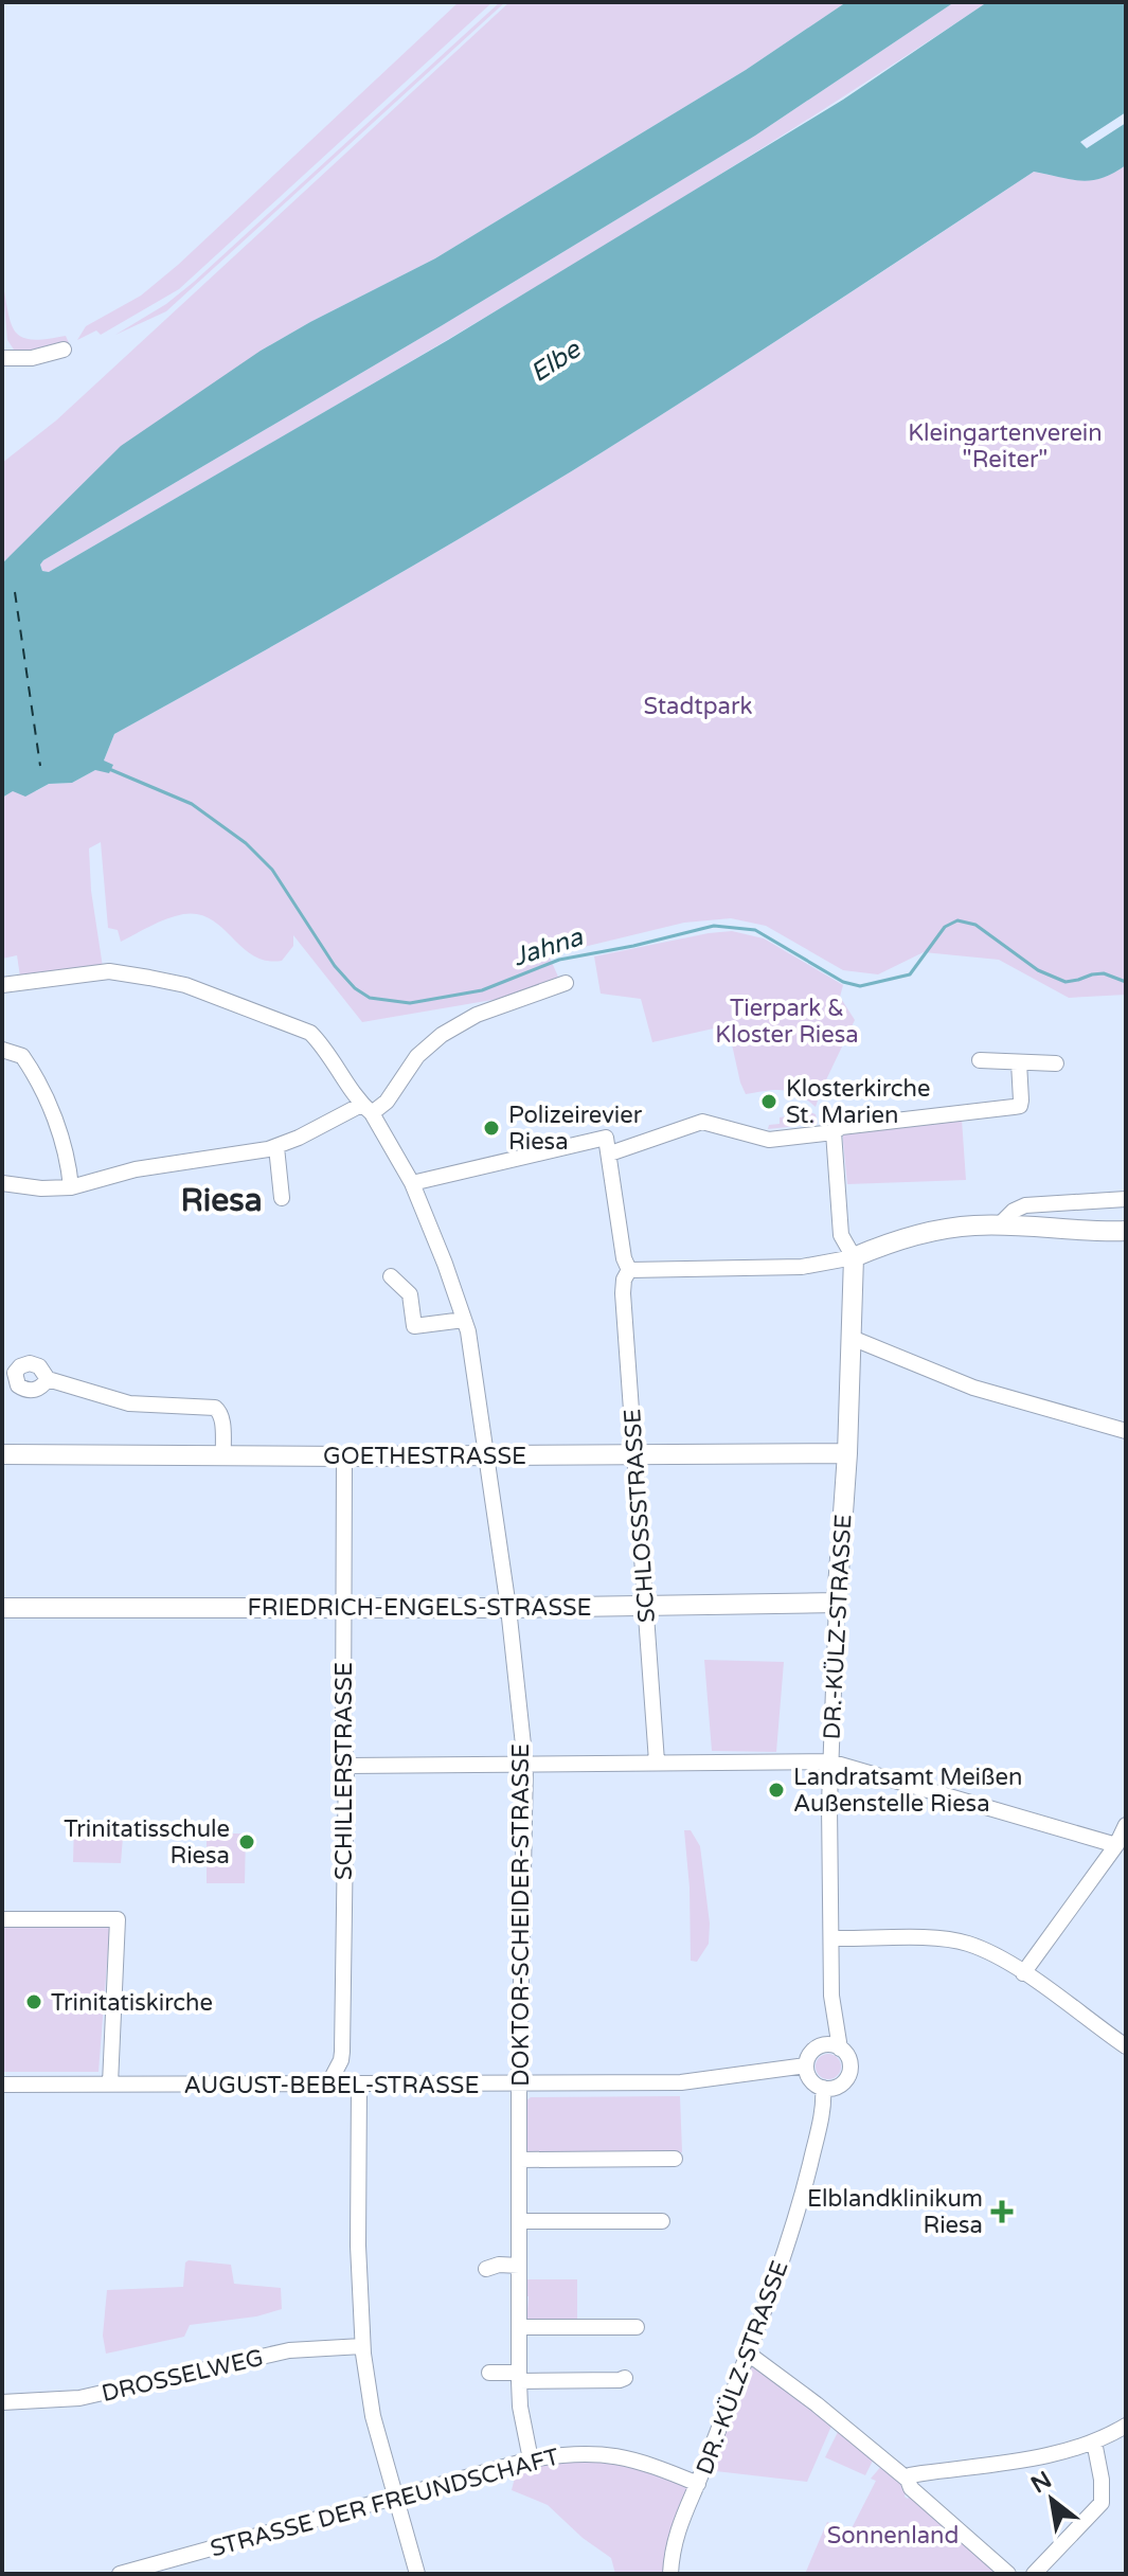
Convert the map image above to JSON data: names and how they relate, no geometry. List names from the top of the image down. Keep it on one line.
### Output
{"streets":{"main road":["GOETHESTRASSE","FRIEDRICH-ENGELS-STRASSE","DR.-KÜLZ-STRASSE"],"street":["SCHLOSSSTRASSE","SCHILLERSTRASSE","DOKTOR-SCHEIDER-STRASSE","AUGUST-BEBEL-STRASSE","DROSSELWEG","STRASSE DER FREUNDSCHAFT"]},"crossings":[["GOETHESTRASSE","SCHLOSSSTRASSE"],["GOETHESTRASSE","DR.-KÜLZ-STRASSE"],["GOETHESTRASSE","SCHILLERSTRASSE"],["GOETHESTRASSE","DOKTOR-SCHEIDER-STRASSE"],["SCHLOSSSTRASSE","FRIEDRICH-ENGELS-STRASSE"],["FRIEDRICH-ENGELS-STRASSE","DR.-KÜLZ-STRASSE"],["FRIEDRICH-ENGELS-STRASSE","SCHILLERSTRASSE"],["FRIEDRICH-ENGELS-STRASSE","DOKTOR-SCHEIDER-STRASSE"],["DR.-KÜLZ-STRASSE","AUGUST-BEBEL-STRASSE"],["DR.-KÜLZ-STRASSE","STRASSE DER FREUNDSCHAFT"],["SCHILLERSTRASSE","AUGUST-BEBEL-STRASSE"],["DOKTOR-SCHEIDER-STRASSE","AUGUST-BEBEL-STRASSE"],["DOKTOR-SCHEIDER-STRASSE","STRASSE DER FREUNDSCHAFT"]],"districts":["Riesa"],"water":["Elbe","Jahna"],"parks":["Kleingartenverein \"Reiter\"","Stadtpark","Tierpark & Kloster Riesa","Sonnenland"],"places":{"other":["Klosterkirche St. Marien","Polizeirevier Riesa","Landratsamt Meißen Außenstelle Riesa","Trinitatisschule Riesa","Trinitatiskirche"],"health":["Elblandklinikum Riesa"]},"north":"top left"}
